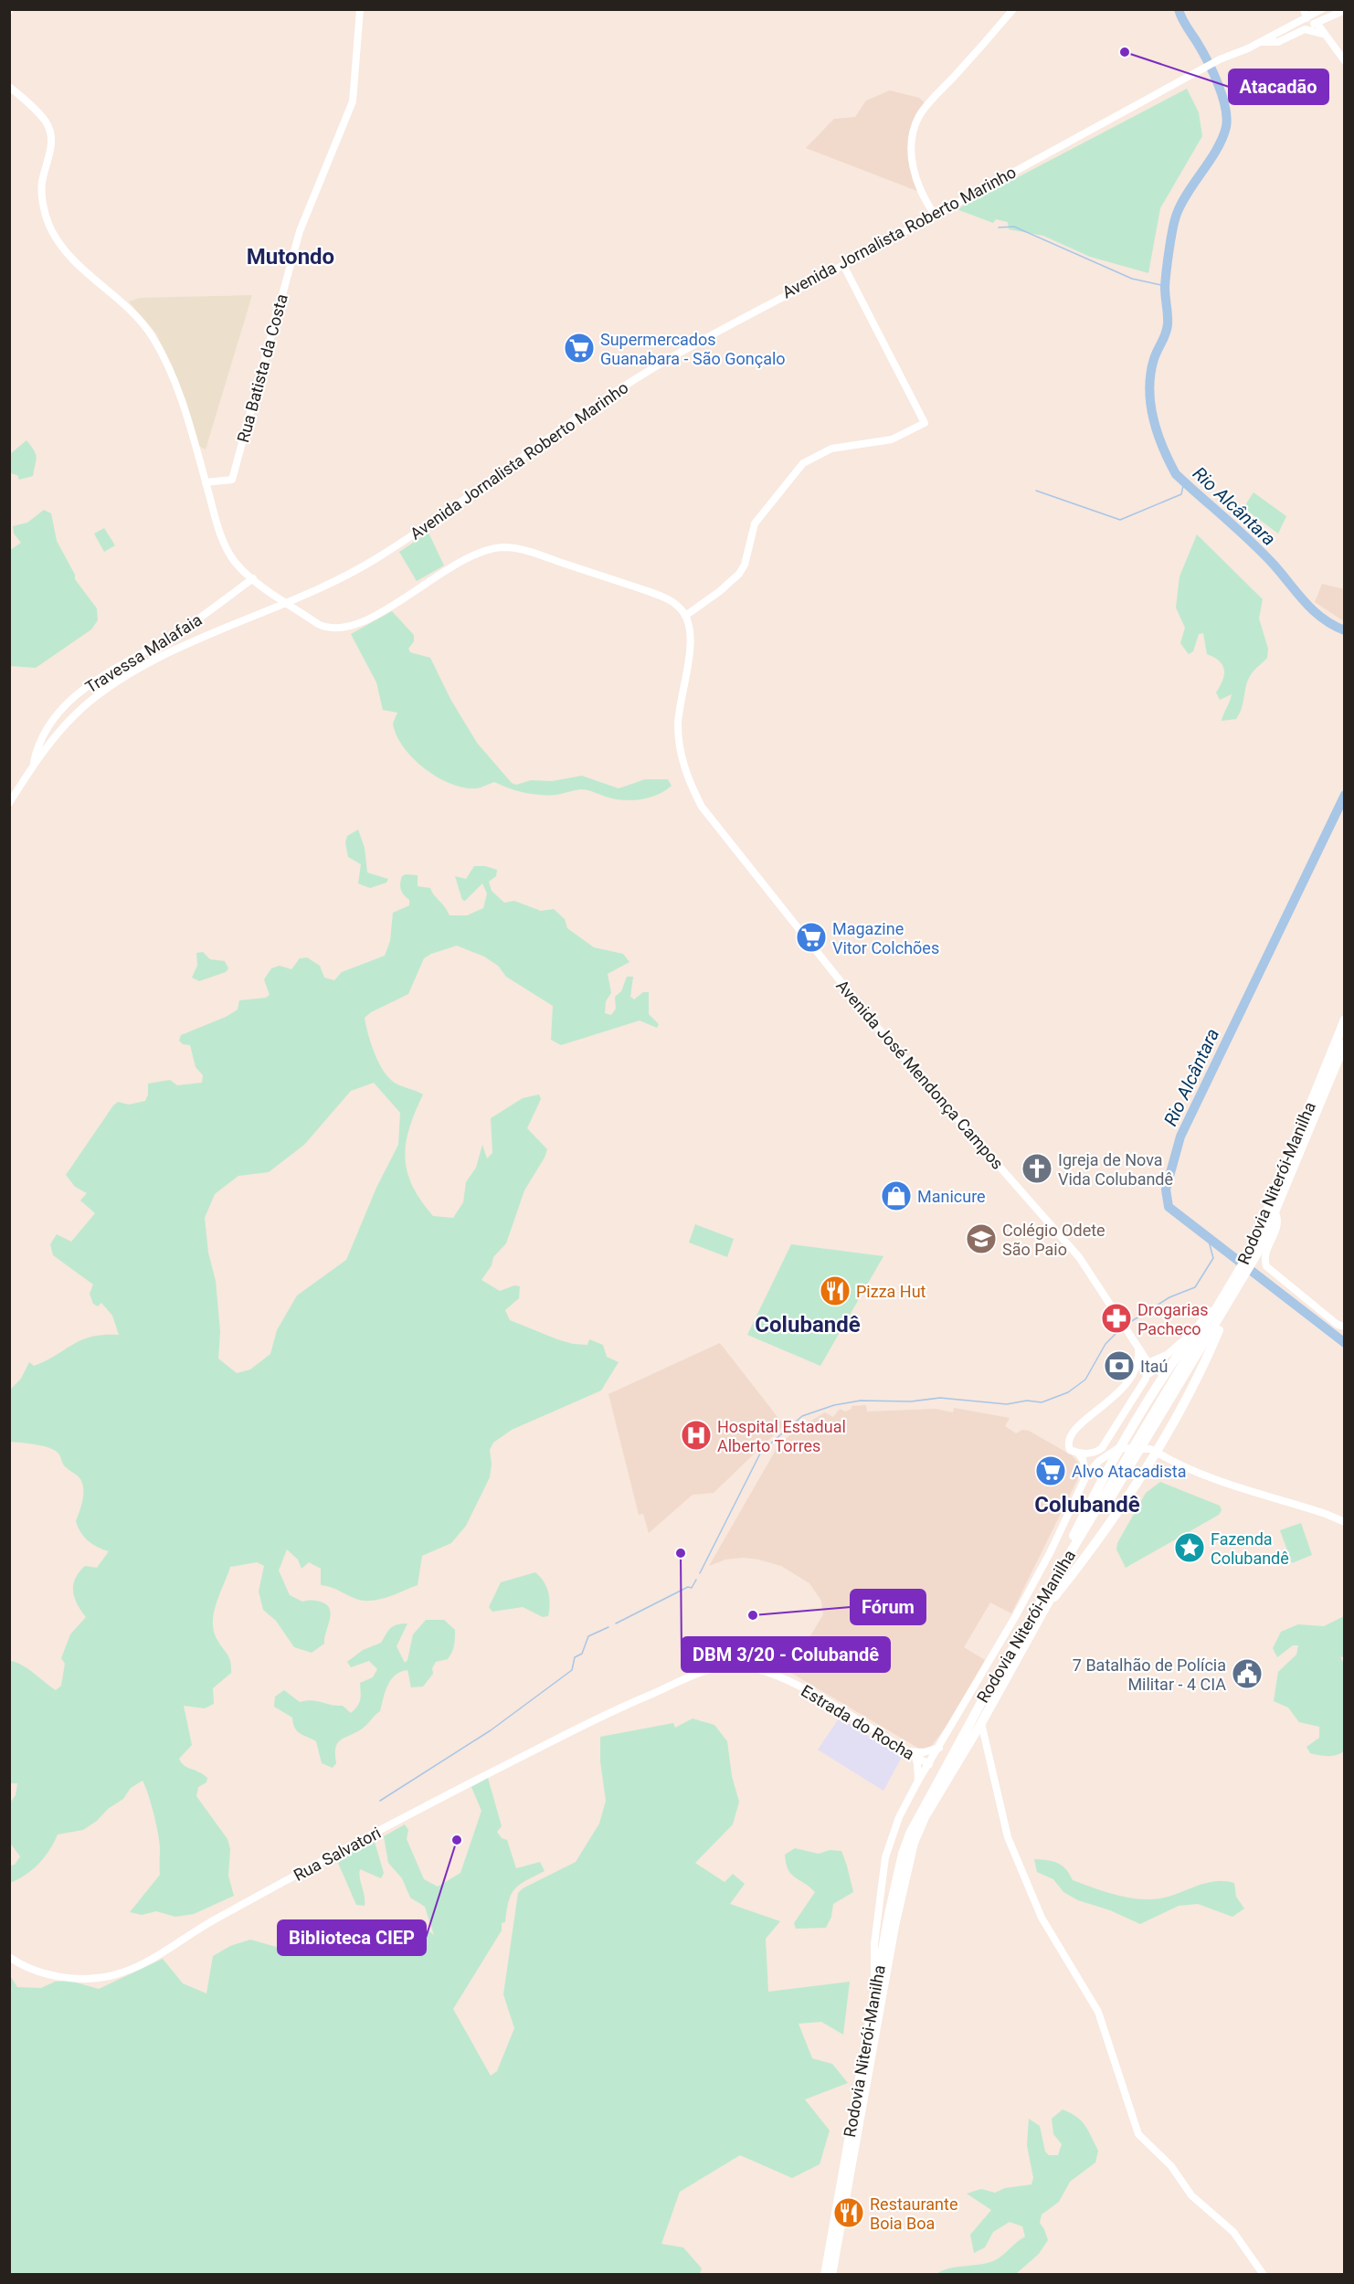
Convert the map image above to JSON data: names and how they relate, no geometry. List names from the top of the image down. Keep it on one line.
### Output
{"streets":{"highway":["Rodovia Niterói-Manilha"],"main road":["Avenida Jornalista Roberto Marinho","Travessa Malafaia","Avenida José Mendonça Campos"],"street":["Rua Batista da Costa","Estrada do Rocha","Rua Salvatori"]},"crossings":[["Avenida Jornalista Roberto Marinho","Travessa Malafaia"],["Estrada do Rocha","Rua Salvatori"]],"districts":["Mutondo","Colubandê","Colubandê"],"water":["Rio Alcântara"],"places":{"other":["Atacadão","DBM 3/20 - Colubandê","Fórum","Biblioteca CIEP"],"supermarket":["Supermercados Guanabara - São Gonçalo","Magazine Vitor Colchões","Alvo Atacadista"],"church":["Igreja de Nova Vida Colubandê"],"shop":["Manicure"],"school or university":["Colégio Odete São Paio"],"restaurant":["Pizza Hut","Restaurante Boia Boa"],"pharmacy":["Drogarias Pacheco"],"bank":["Itaú"],"hospital":["Hospital Estadual Alberto Torres"],"place":["Fazenda Colubandê"],"public building":["7 Batalhão de Polícia Militar - 4 CIA"]}}
